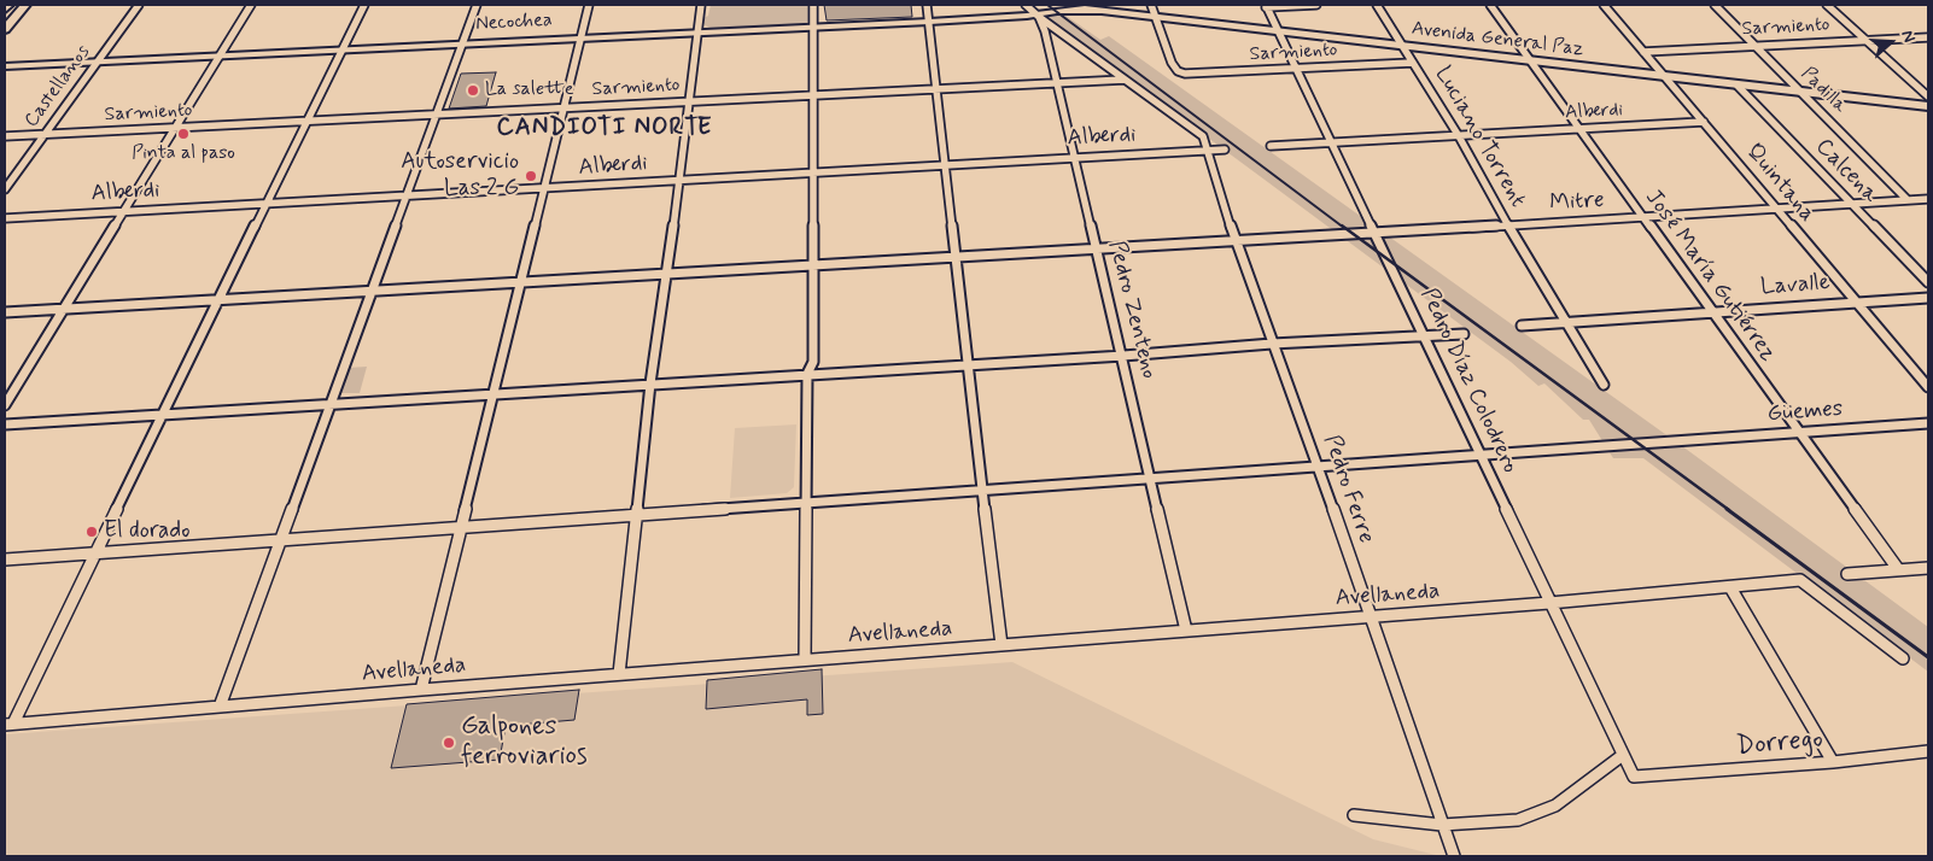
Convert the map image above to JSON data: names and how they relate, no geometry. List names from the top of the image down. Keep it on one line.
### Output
{"streets":{"main road":["Necochea","Avenida General Paz"],"street":["Sarmiento","Castellanos","Padilla","Alberdi","Luciano Torrent","Calcena","Quintana","Mitre","José María Gutiérrez","Lavalle","Pedro Zenteno","Pedro Díaz Colodrero","Güemes","Pedro Ferre","Avellaneda","Dorrego"]},"crossings":[["Necochea","Avenida General Paz"],["Necochea","Castellanos"],["Necochea","Pedro Zenteno"],["Sarmiento","Avenida General Paz"],["Sarmiento","Castellanos"],["Sarmiento","Padilla"],["Sarmiento","Luciano Torrent"],["Sarmiento","Quintana"],["Sarmiento","Pedro Zenteno"],["Sarmiento","Pedro Díaz Colodrero"],["Sarmiento","Pedro Ferre"],["Avenida General Paz","Padilla"],["Avenida General Paz","Luciano Torrent"],["Avenida General Paz","Calcena"],["Avenida General Paz","Quintana"],["Avenida General Paz","José María Gutiérrez"],["Avenida General Paz","Pedro Díaz Colodrero"],["Padilla","Mitre"],["Alberdi","Luciano Torrent"],["Alberdi","Quintana"],["Alberdi","José María Gutiérrez"],["Alberdi","Pedro Zenteno"],["Alberdi","Pedro Díaz Colodrero"],["Alberdi","Pedro Ferre"],["Luciano Torrent","Mitre"],["Luciano Torrent","Lavalle"],["Calcena","Mitre"],["Quintana","Mitre"],["Quintana","Lavalle"],["Mitre","José María Gutiérrez"],["Mitre","Pedro Zenteno"],["Mitre","Pedro Díaz Colodrero"],["Mitre","Pedro Ferre"],["José María Gutiérrez","Lavalle"],["José María Gutiérrez","Güemes"],["Pedro Zenteno","Güemes"],["Pedro Zenteno","Avellaneda"],["Pedro Díaz Colodrero","Güemes"],["Pedro Díaz Colodrero","Avellaneda"],["Pedro Díaz Colodrero","Dorrego"],["Güemes","Pedro Ferre"],["Pedro Ferre","Avellaneda"]],"districts":["CANDIOTI NORTE"],"places":["La salette","Pinta al paso","Autoservicio Las 2 G","El dorado","Galpones ferroviarios"],"north":"right"}
